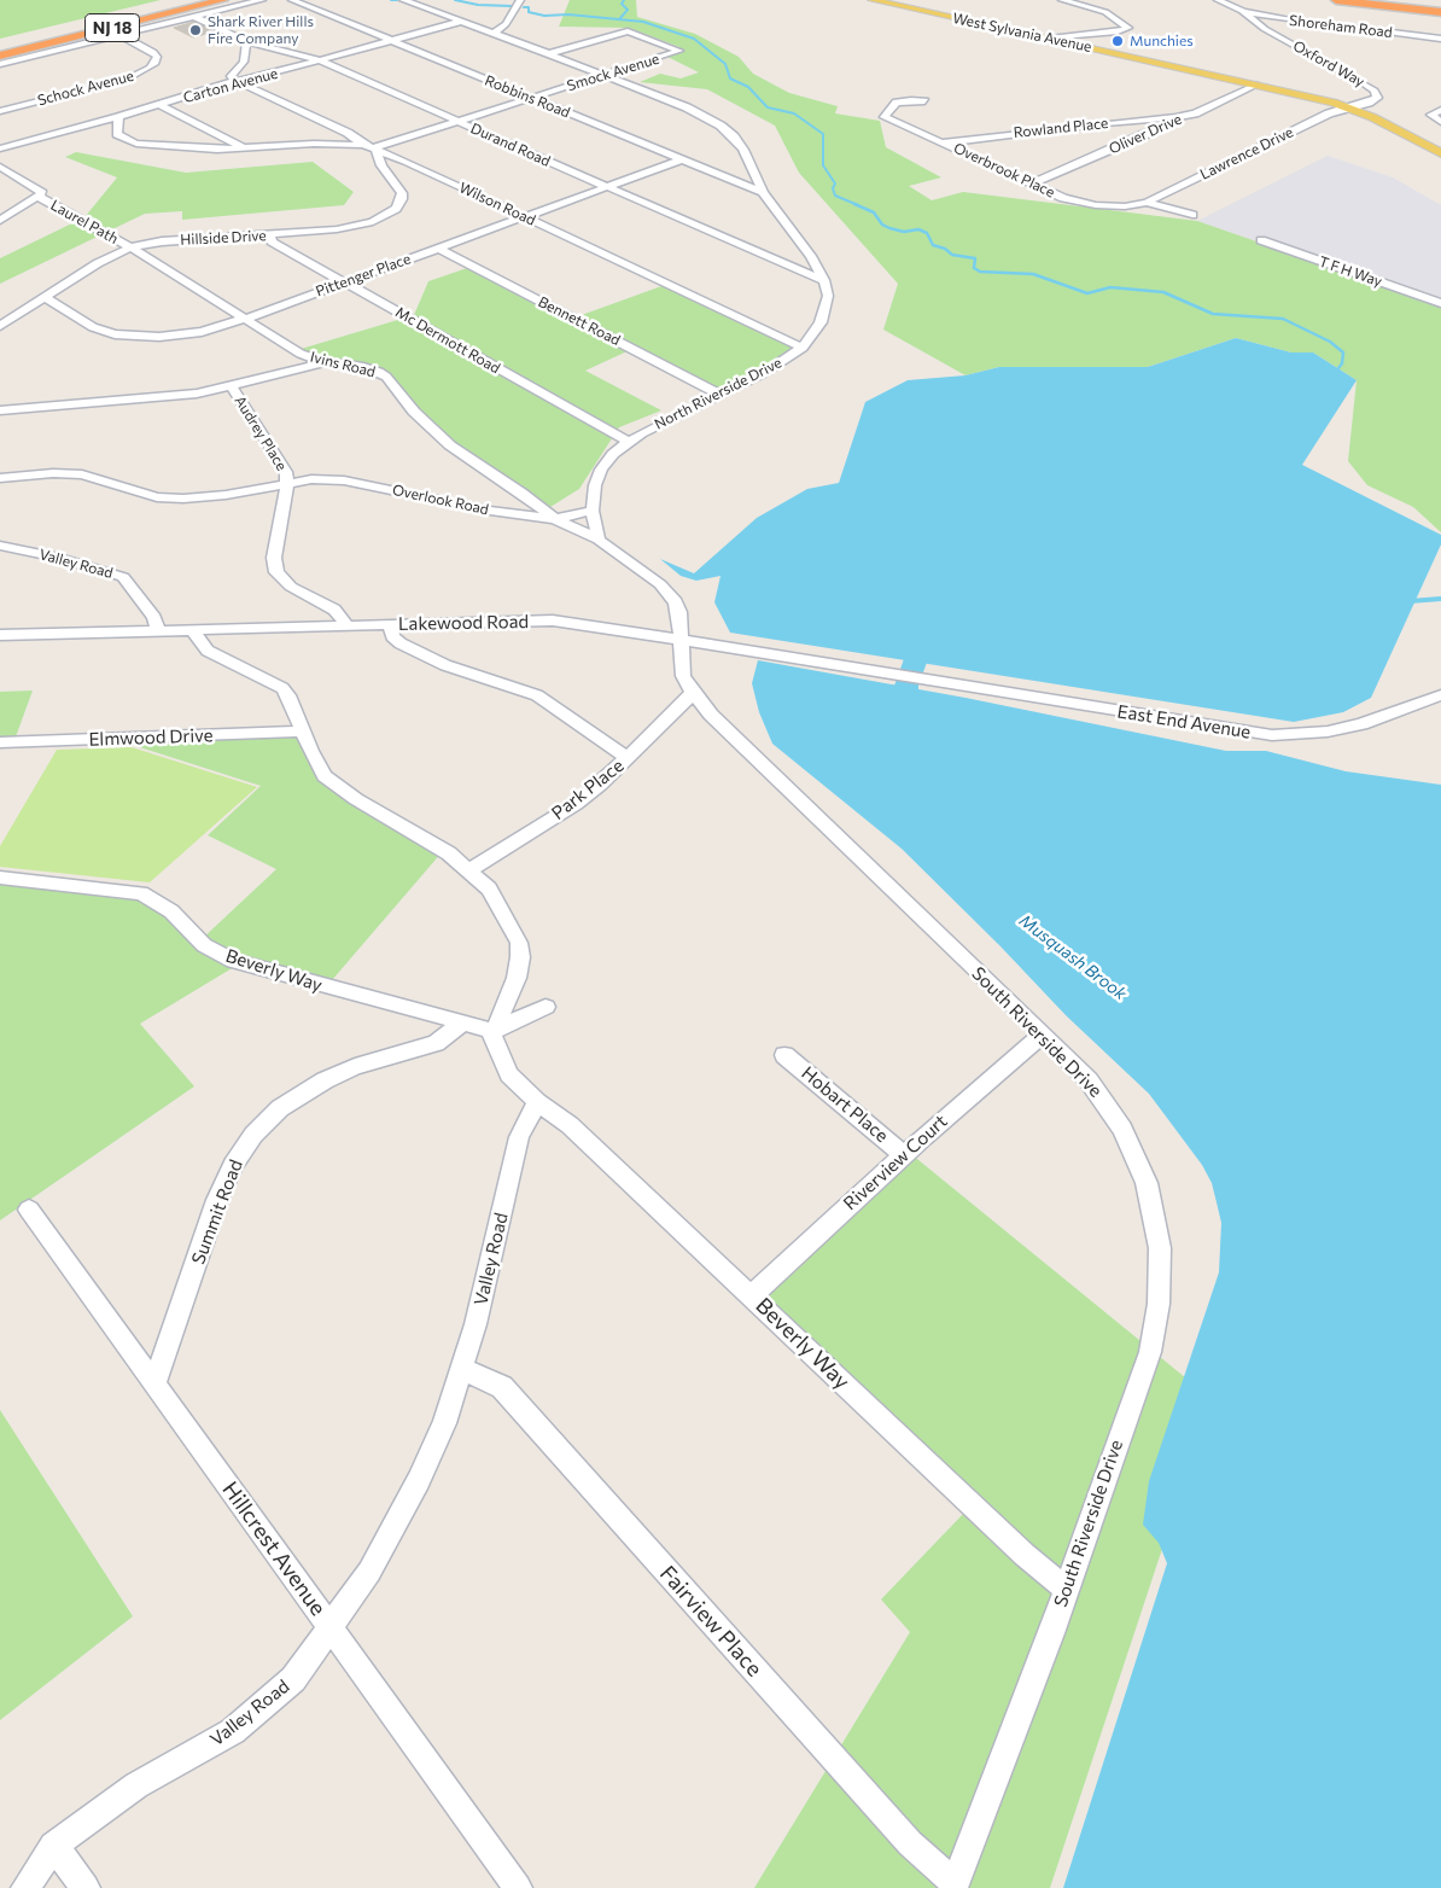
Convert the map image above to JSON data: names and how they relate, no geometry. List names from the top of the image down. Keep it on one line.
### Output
{"streets":{"highway":["NJ 18"],"main road":["West Sylvania Avenue"],"street":["Shoreham Road","Oxford Way","Smock Avenue","Carton Avenue","Schock Avenue","Robbins Road","Rowland Place","Oliver Drive","Durand Road","Lawrence Drive","Overbrook Place","Wilson Road","Laurel Path","Hillside Drive","T F H Way","Pittenger Place","Bennett Road","Mc Dermott Road","Ivins Road","North Riverside Drive","Audrey Place","Overlook Road","Valley Road","Lakewood Road","East End Avenue","Elmwood Drive","Park Place","Beverly Way","South Riverside Drive","Hobart Place","Riverview Court","Summit Road","Hillcrest Avenue","Fairview Place"]},"crossings":[["Shoreham Road","Oxford Way"],["West Sylvania Avenue","Oxford Way"],["West Sylvania Avenue","Oliver Drive"],["West Sylvania Avenue","Lawrence Drive"],["Oxford Way","Lawrence Drive"],["Smock Avenue","Robbins Road"],["Smock Avenue","Durand Road"],["Smock Avenue","Wilson Road"],["Smock Avenue","Hillside Drive"],["Smock Avenue","North Riverside Drive"],["Carton Avenue","Robbins Road"],["Carton Avenue","Durand Road"],["Carton Avenue","Wilson Road"],["Carton Avenue","North Riverside Drive"],["Robbins Road","Pittenger Place"],["Robbins Road","North Riverside Drive"],["Rowland Place","Oliver Drive"],["Rowland Place","Overbrook Place"],["Oliver Drive","Overbrook Place"],["Durand Road","Pittenger Place"],["Durand Road","North Riverside Drive"],["Lawrence Drive","Overbrook Place"],["Wilson Road","Hillside Drive"],["Wilson Road","Pittenger Place"],["Wilson Road","North Riverside Drive"],["Laurel Path","Hillside Drive"],["Laurel Path","Ivins Road"],["Hillside Drive","Pittenger Place"],["Hillside Drive","Mc Dermott Road"],["Hillside Drive","Ivins Road"],["Pittenger Place","Bennett Road"],["Pittenger Place","Mc Dermott Road"],["Pittenger Place","Ivins Road"],["Bennett Road","North Riverside Drive"],["Mc Dermott Road","North Riverside Drive"],["Ivins Road","North Riverside Drive"],["Ivins Road","Overlook Road"],["Ivins Road","South Riverside Drive"],["North Riverside Drive","Overlook Road"],["North Riverside Drive","South Riverside Drive"],["Audrey Place","Overlook Road"],["Audrey Place","Lakewood Road"],["Valley Road","Lakewood Road"],["Valley Road","Beverly Way"],["Valley Road","Hillcrest Avenue"],["Valley Road","Fairview Place"],["Lakewood Road","East End Avenue"],["Lakewood Road","South Riverside Drive"],["Park Place","South Riverside Drive"],["Beverly Way","South Riverside Drive"],["Beverly Way","Riverview Court"],["Beverly Way","Summit Road"],["South Riverside Drive","Riverview Court"],["South Riverside Drive","Fairview Place"],["Hobart Place","Riverview Court"],["Summit Road","Hillcrest Avenue"]],"water":["Musquash Brook"],"places":["Shark River Hills Fire Company","Munchies"]}
